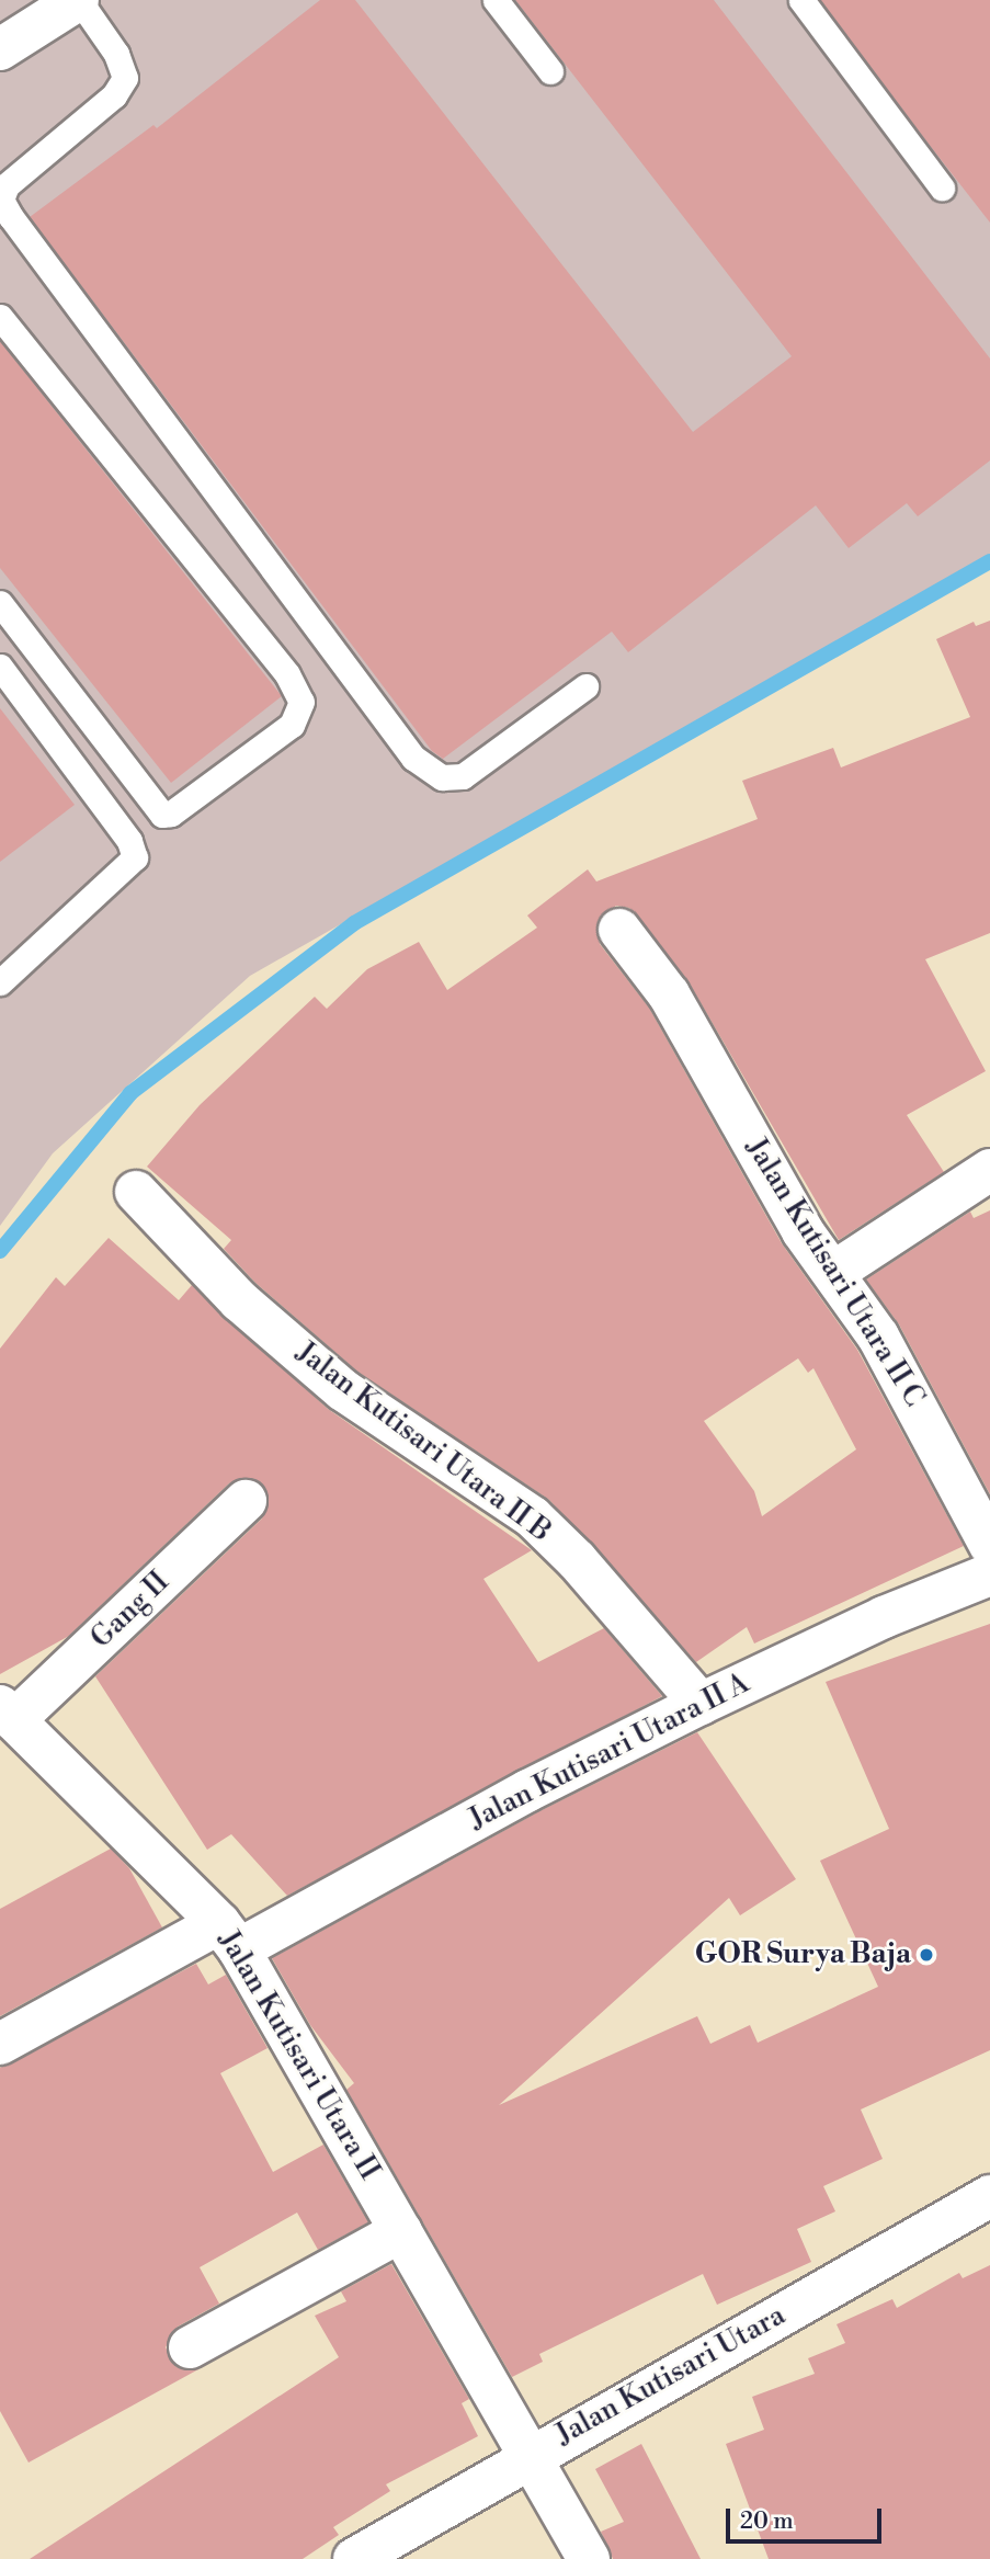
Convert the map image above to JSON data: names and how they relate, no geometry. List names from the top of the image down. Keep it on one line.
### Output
{"streets":{"street":["Jalan Kutisari Utara II C","Jalan Kutisari Utara II B","Gang II","Jalan Kutisari Utara II A","Jalan Kutisari Utara II","Jalan Kutisari Utara"]},"crossings":[["Jalan Kutisari Utara II B","Jalan Kutisari Utara II A"],["Gang II","Jalan Kutisari Utara II"],["Jalan Kutisari Utara II A","Jalan Kutisari Utara II"],["Jalan Kutisari Utara II","Jalan Kutisari Utara"]],"places":["GOR Surya Baja"],"scale_bar":"20 m"}
